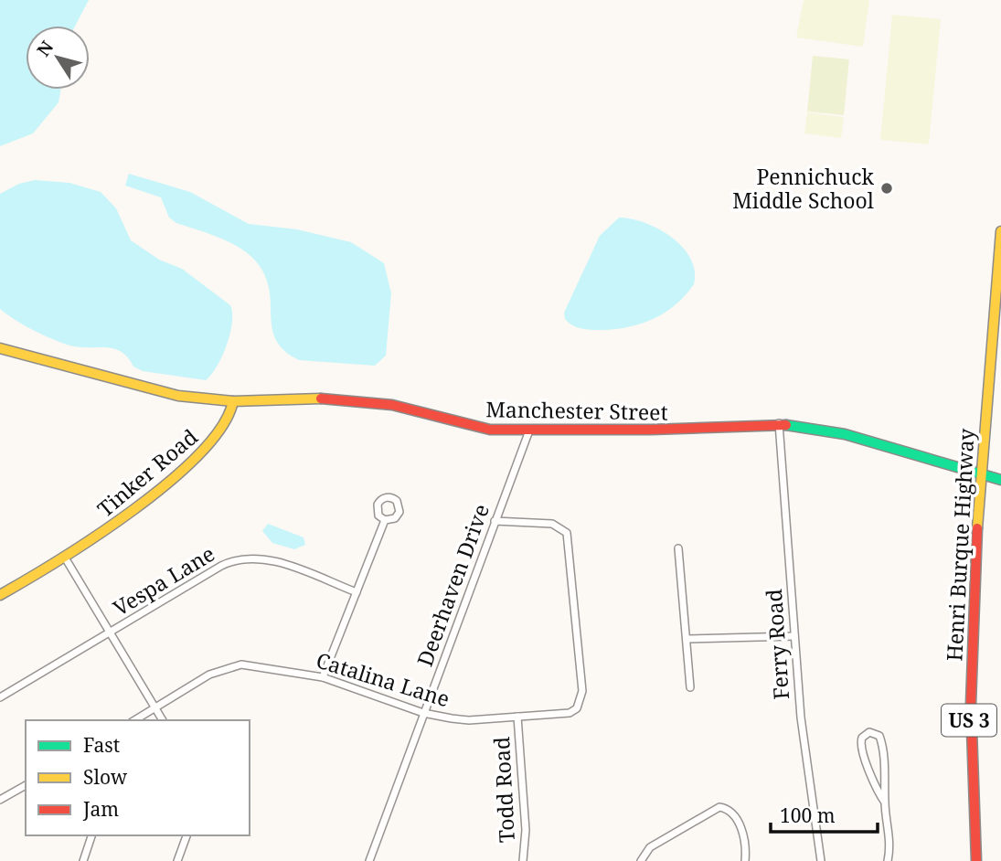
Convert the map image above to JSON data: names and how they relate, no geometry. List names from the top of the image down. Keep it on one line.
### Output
{"streets":{"street":["Manchester Street","Tinker Road","Henri Burque Highway","Vespa Lane","Deerhaven Drive","Ferry Road","Catalina Lane","US 3","Todd Road"]},"crossings":[["Manchester Street","Tinker Road"],["Manchester Street","Henri Burque Highway"],["Manchester Street","Deerhaven Drive"],["Manchester Street","Ferry Road"],["Deerhaven Drive","Catalina Lane"],["Catalina Lane","Todd Road"]],"places":["Pennichuck Middle School"],"legend":["Fast","Slow","Jam"],"scale_bar":"100 m","north":"top left"}
